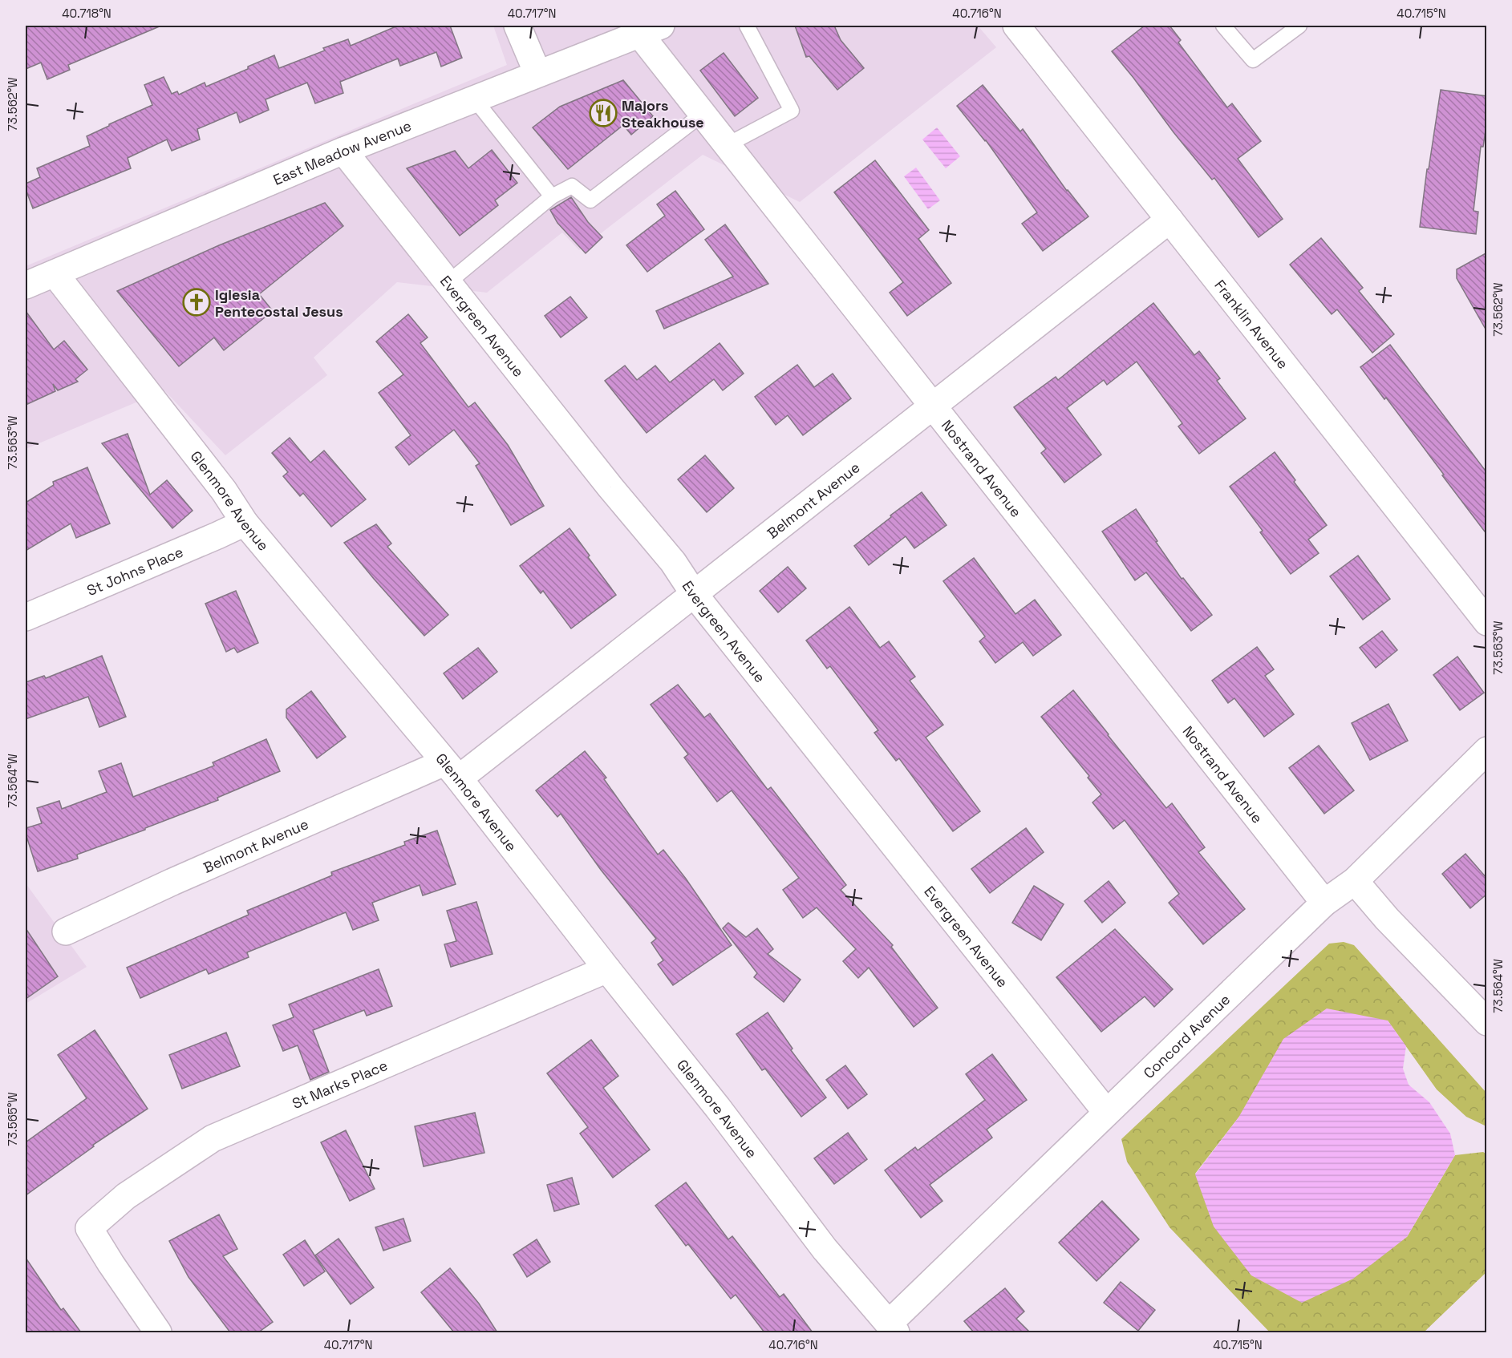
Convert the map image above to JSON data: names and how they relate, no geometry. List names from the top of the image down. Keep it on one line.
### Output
{"streets":{"street":["East Meadow Avenue","Franklin Avenue","Evergreen Avenue","Nostrand Avenue","Belmont Avenue","Glenmore Avenue","St Johns Place","Concord Avenue","St Marks Place"]},"crossings":[["East Meadow Avenue","Evergreen Avenue"],["East Meadow Avenue","Nostrand Avenue"],["East Meadow Avenue","Glenmore Avenue"],["Franklin Avenue","Belmont Avenue"],["Evergreen Avenue","Belmont Avenue"],["Evergreen Avenue","Concord Avenue"],["Nostrand Avenue","Belmont Avenue"],["Nostrand Avenue","Concord Avenue"],["Belmont Avenue","Glenmore Avenue"],["Glenmore Avenue","St Johns Place"],["Glenmore Avenue","Concord Avenue"],["Glenmore Avenue","St Marks Place"]],"places":{"restaurant":["Majors Steakhouse"],"church":["Iglesia Pentecostal Jesus"]},"coordinates":["40.718°N","40.717°N","40.716°N","40.715°N","73.562°W","73.563°W","73.564°W","73.565°W"]}
